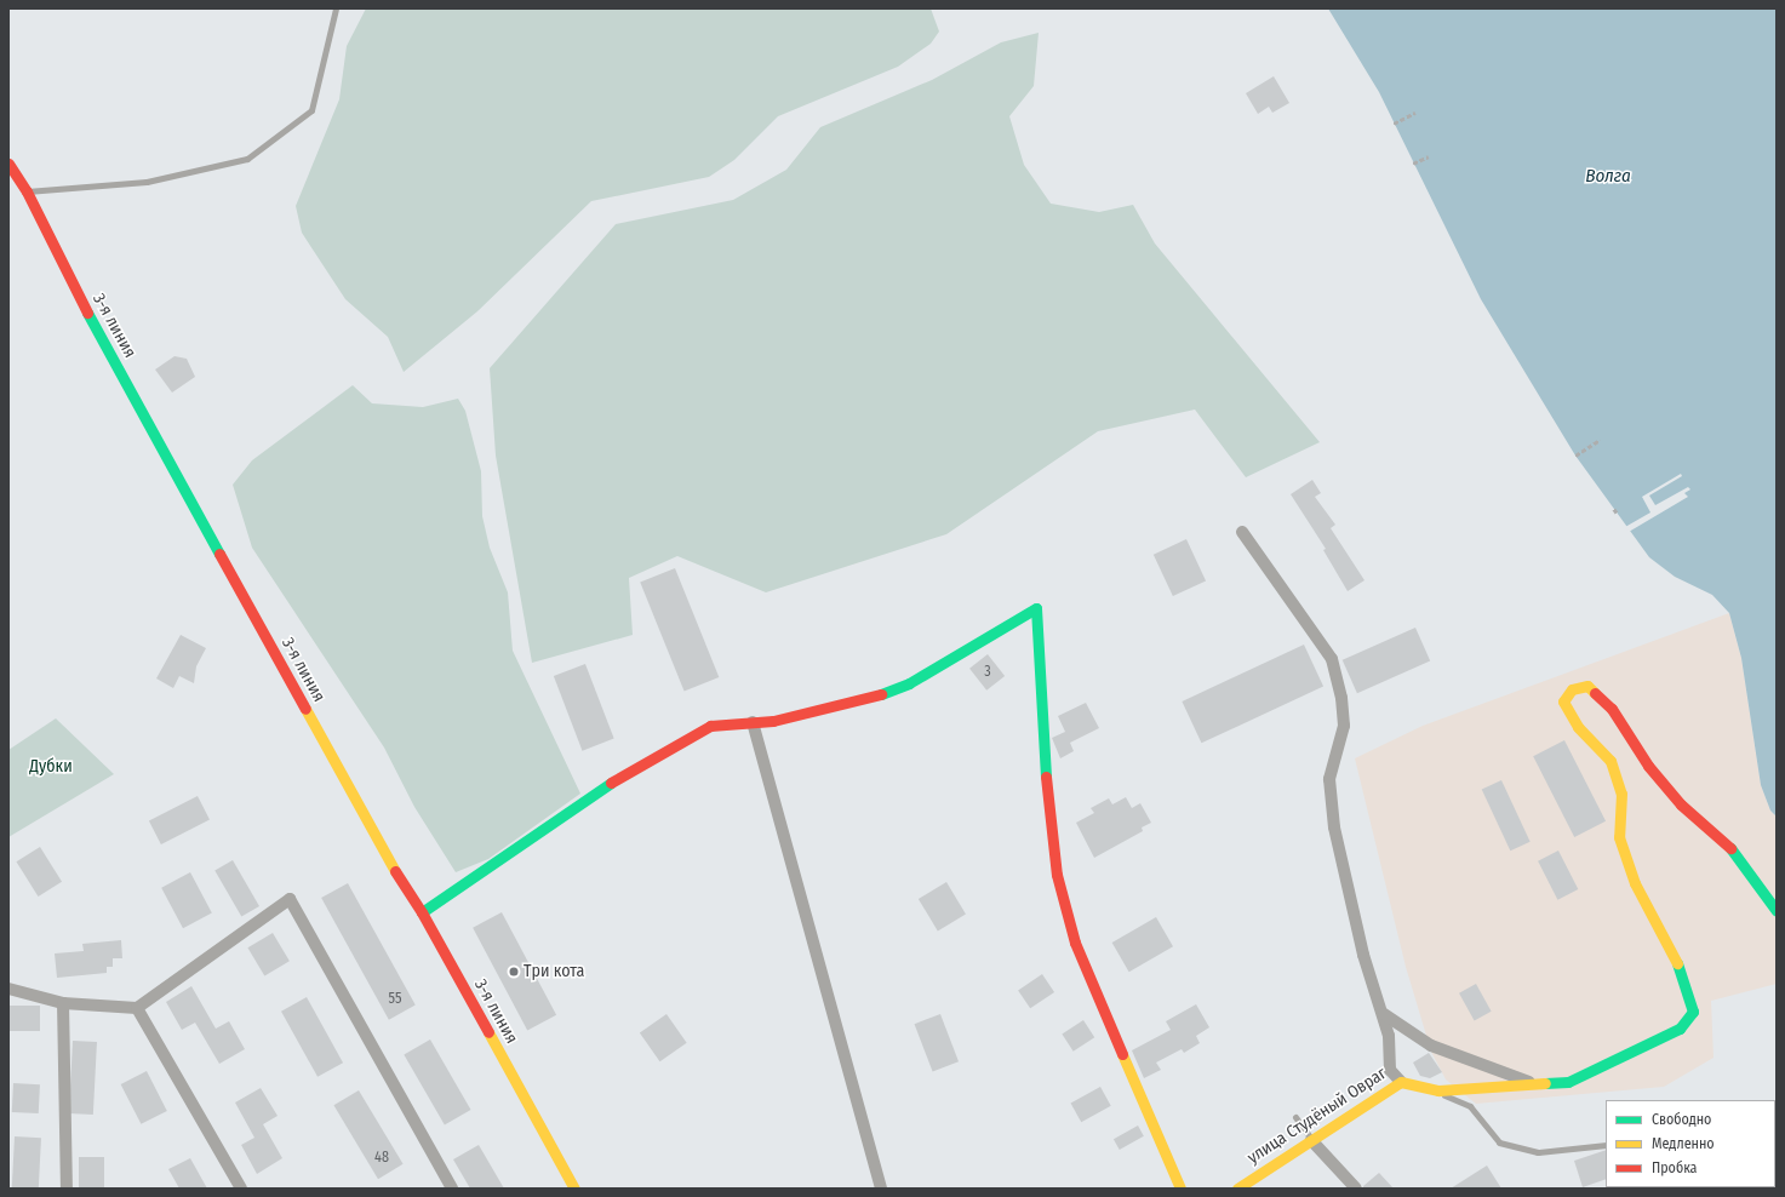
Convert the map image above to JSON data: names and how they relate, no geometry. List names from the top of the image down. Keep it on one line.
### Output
{"streets":{"street":["3-я линия","улица Студёный Овраг"]},"water":["Волга"],"parks":["Дубки"],"places":["Три кота"],"house_numbers":["3","55","48"],"legend":["Свободно","Медленно","Пробка"]}
